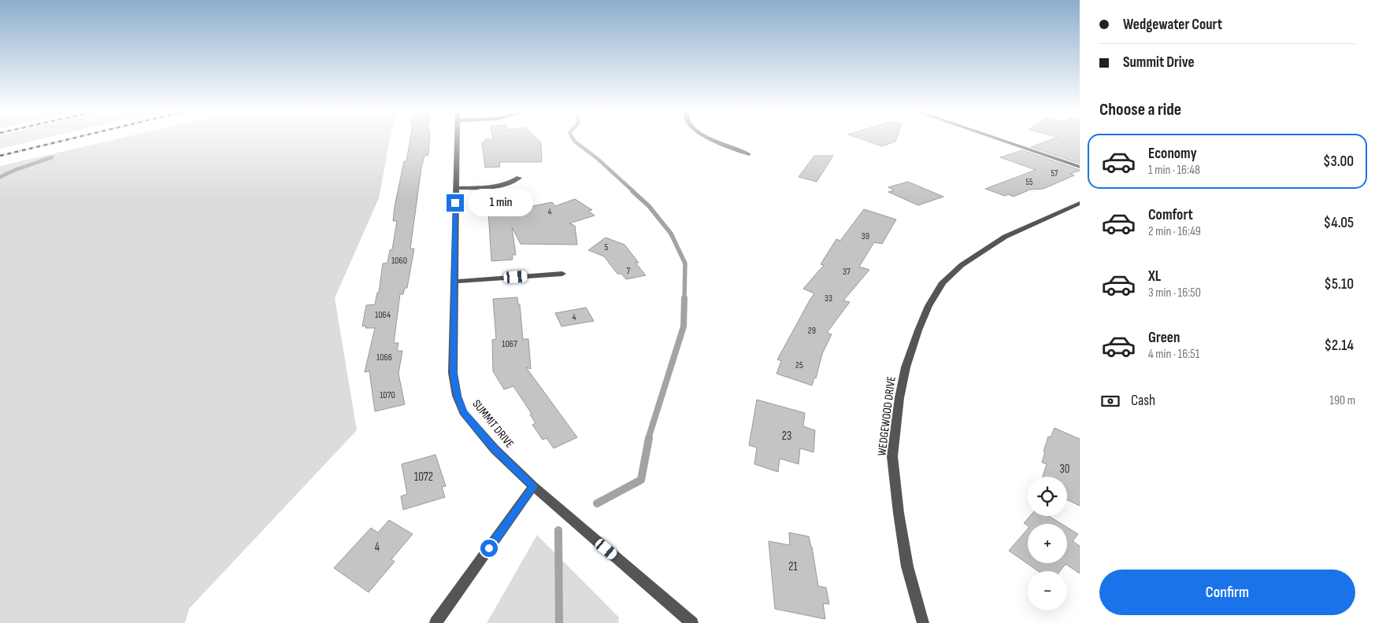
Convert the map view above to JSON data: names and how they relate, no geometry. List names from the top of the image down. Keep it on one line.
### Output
{"streets":{"street":["WEDGEWOOD DRIVE","SUMMIT DRIVE"]},"house_numbers":["57","55","4","39","5","1060","7","37","33","1064","4","29","1067","1066","25","1070","23","30","1072","4","21"],"page":{"banner":["Wedgewater Court","Summit Drive"],"heading":"Choose a ride","list":[{"name":"Economy","note":"1 min · 16:48","value":"$3.00"},{"name":"Comfort","note":"2 min · 16:49","value":"$4.05"},{"name":"XL","note":"3 min · 16:50","value":"$5.10"},{"name":"Green","note":"4 min · 16:51","value":"$2.14"}],"bubble":"1 min","pay":["Cash","190 m"],"map_buttons":["+","−"],"buttons":"Confirm"}}
